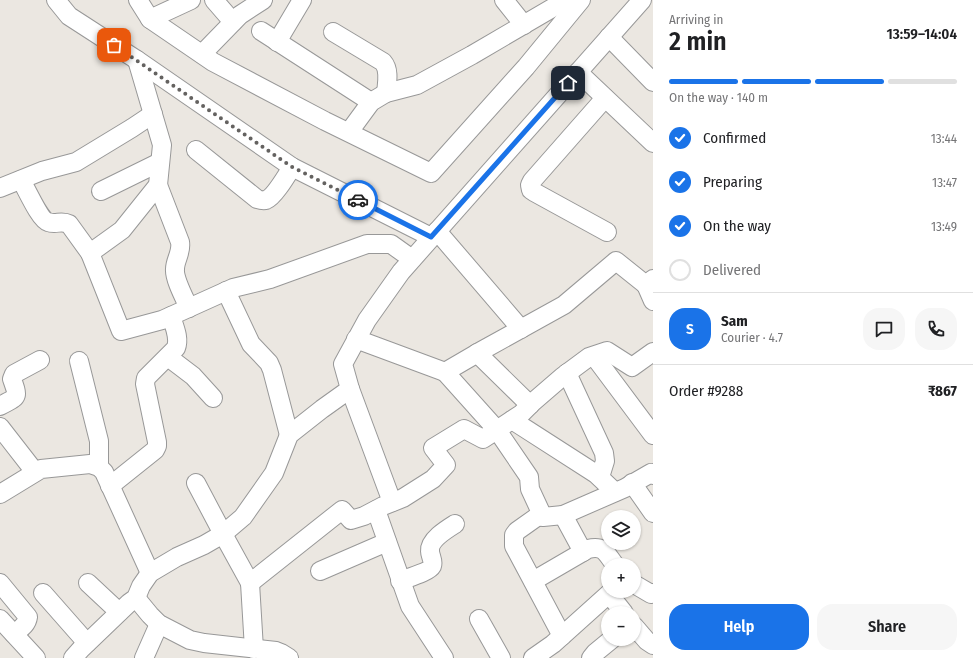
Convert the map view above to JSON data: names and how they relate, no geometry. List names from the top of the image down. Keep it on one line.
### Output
{"page":{"heading":["2 min","Arriving in","13:59–14:04"],"panel":["Sam","Courier · 4.7","Order #9288","₹867"],"bar":"On the way · 140 m","list":[["Confirmed","13:44"],["Preparing","13:47"],["On the way","13:49"],"Delivered"],"round":"S","map_buttons":["+","−"],"buttons":["Help","Share"]}}
